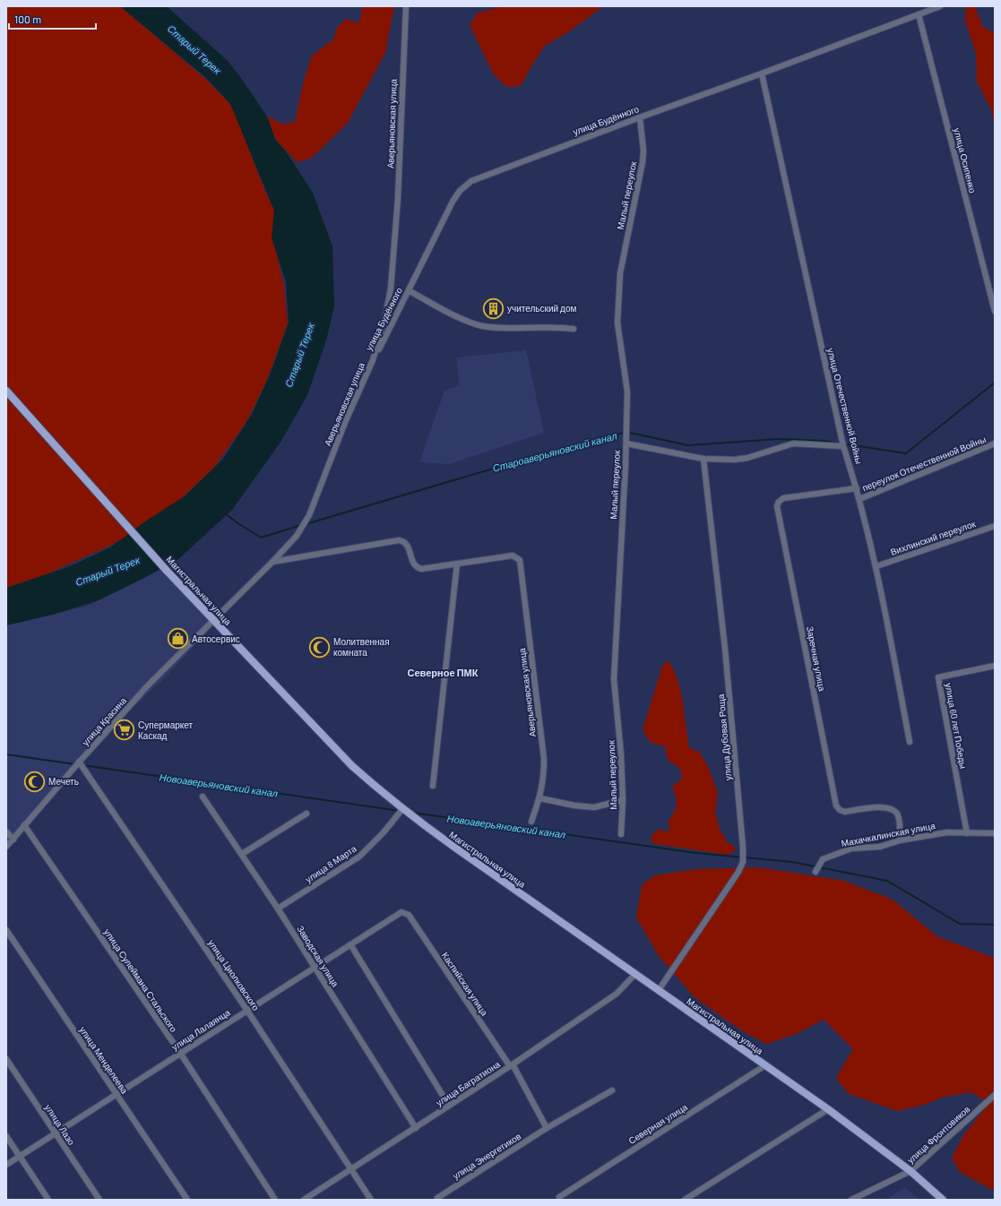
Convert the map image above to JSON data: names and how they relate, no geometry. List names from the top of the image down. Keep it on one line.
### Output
{"streets":{"main road":["Магистральная улица"],"street":["улица Будённого","Аверьяновская улица","улица Осипенко","Малый переулок","улица Отечественной Войны","переулок Отечественной Войны","Вихлинский переулок","Заречная улица","улица Красина","улица 60 лет Победы","улица Дубовая Роща","Махачкалинская улица","улица 8 Марта","Заводская улица","улица Циолковского","улица Сулеймана Стальского","Каспийская улица","улица Лалаянца","улица Менделеева","улица Багратиона","Северная улица","улица Лазо","улица Фронтовиков","улица Энергетиков"]},"crossings":[["улица Будённого","Аверьяновская улица"],["улица Будённого","улица Осипенко"],["улица Будённого","Малый переулок"],["улица Будённого","улица Отечественной Войны"],["Аверьяновская улица","Магистральная улица"],["Аверьяновская улица","улица Красина"],["улица Отечественной Войны","переулок Отечественной Войны"],["улица Отечественной Войны","Вихлинский переулок"],["улица Отечественной Войны","Заречная улица"],["Магистральная улица","улица Красина"],["Магистральная улица","улица Дубовая Роща"],["Магистральная улица","улица 8 Марта"],["Магистральная улица","улица Багратиона"],["Магистральная улица","Северная улица"],["Магистральная улица","улица Фронтовиков"],["Заречная улица","Махачкалинская улица"],["улица Красина","улица Циолковского"],["улица Красина","улица Сулеймана Стальского"],["улица 60 лет Победы","Махачкалинская улица"],["улица 8 Марта","Заводская улица"],["Заводская улица","улица Лалаянца"],["Заводская улица","улица Багратиона"],["улица Циолковского","улица Лалаянца"],["улица Циолковского","улица Багратиона"],["улица Сулеймана Стальского","улица Лалаянца"],["Каспийская улица","улица Лалаянца"],["Каспийская улица","улица Багратиона"],["улица Лалаянца","улица Менделеева"],["улица Лалаянца","улица Лазо"]],"districts":["Северное ПМК"],"water":["Старый Терек","Староаверьяновский канал","Новоаверьяновский канал"],"places":{"building":["учительский дом"],"shop":["Автосервис"],"mosque":["Молитвенная комната","Мечеть"],"supermarket":["Супермаркет Каскад"]},"scale_bar":"100 m"}
